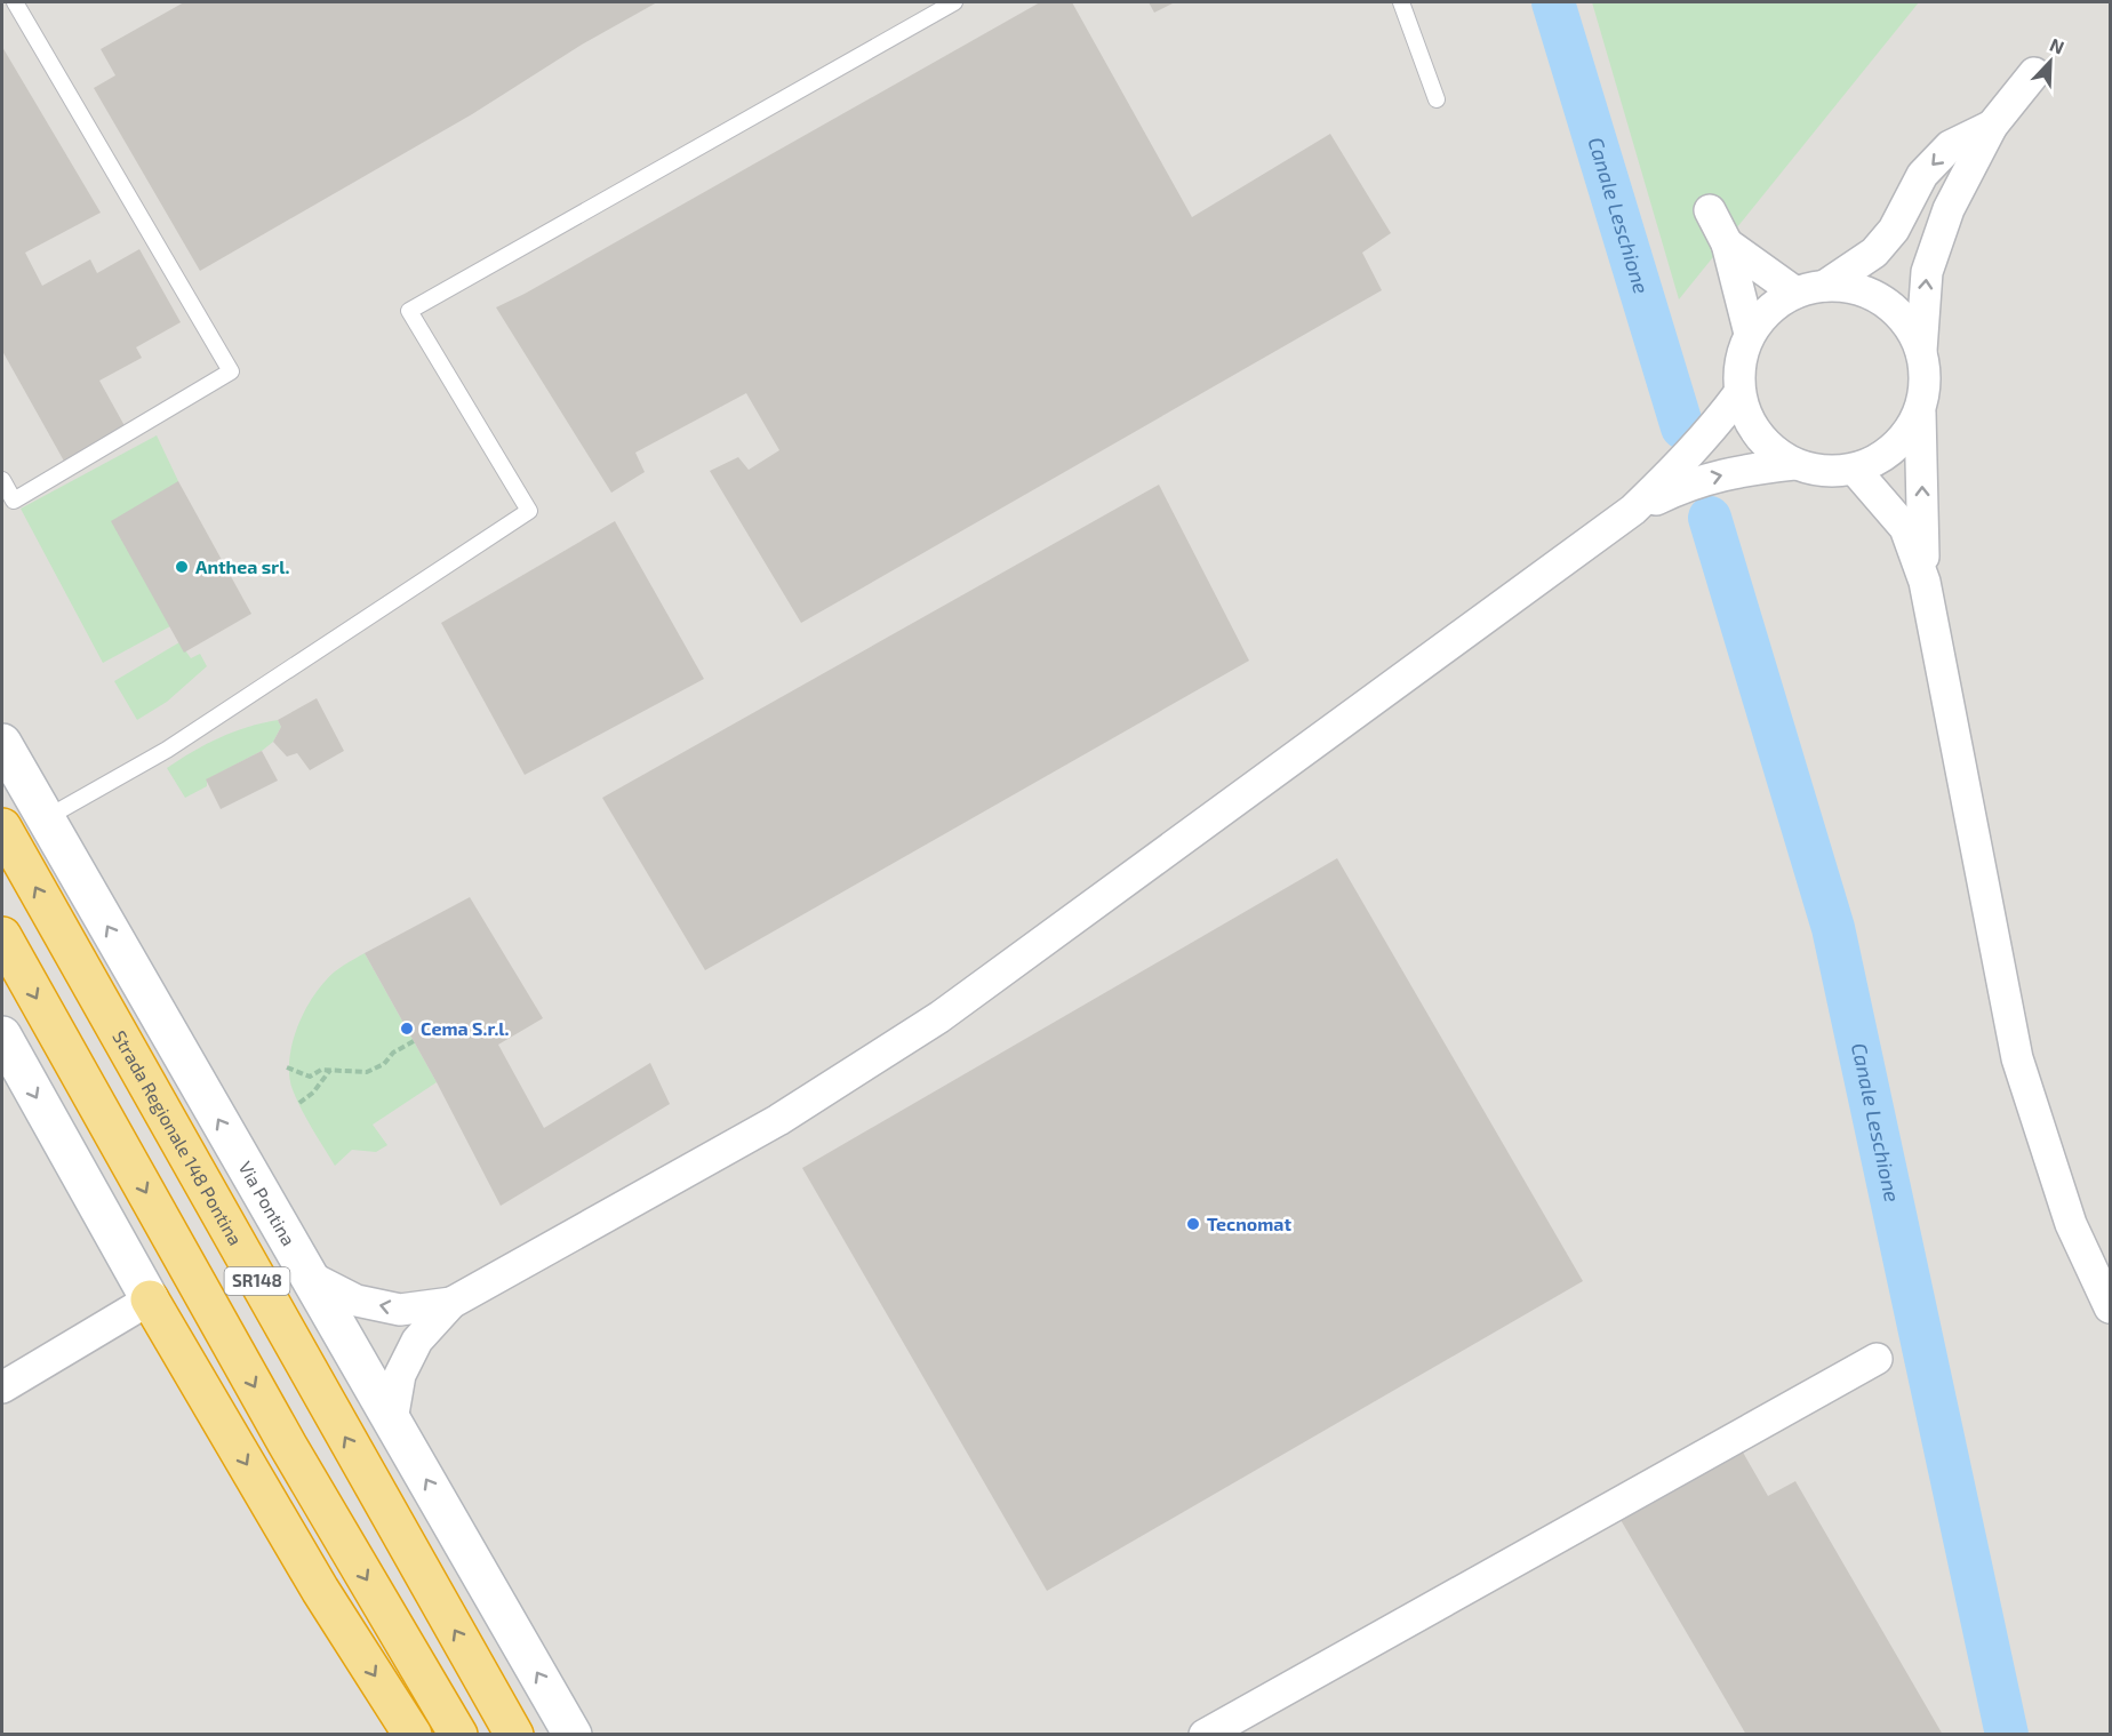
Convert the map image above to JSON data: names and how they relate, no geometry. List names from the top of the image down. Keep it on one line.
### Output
{"streets":{"highway":["Strada Regionale 148 Pontina","SR148"],"street":["Via Pontina"]},"water":["Canale Leschione"],"places":["Anthea srl.","Cema S.r.l.","Tecnomat"],"north":"top right"}
